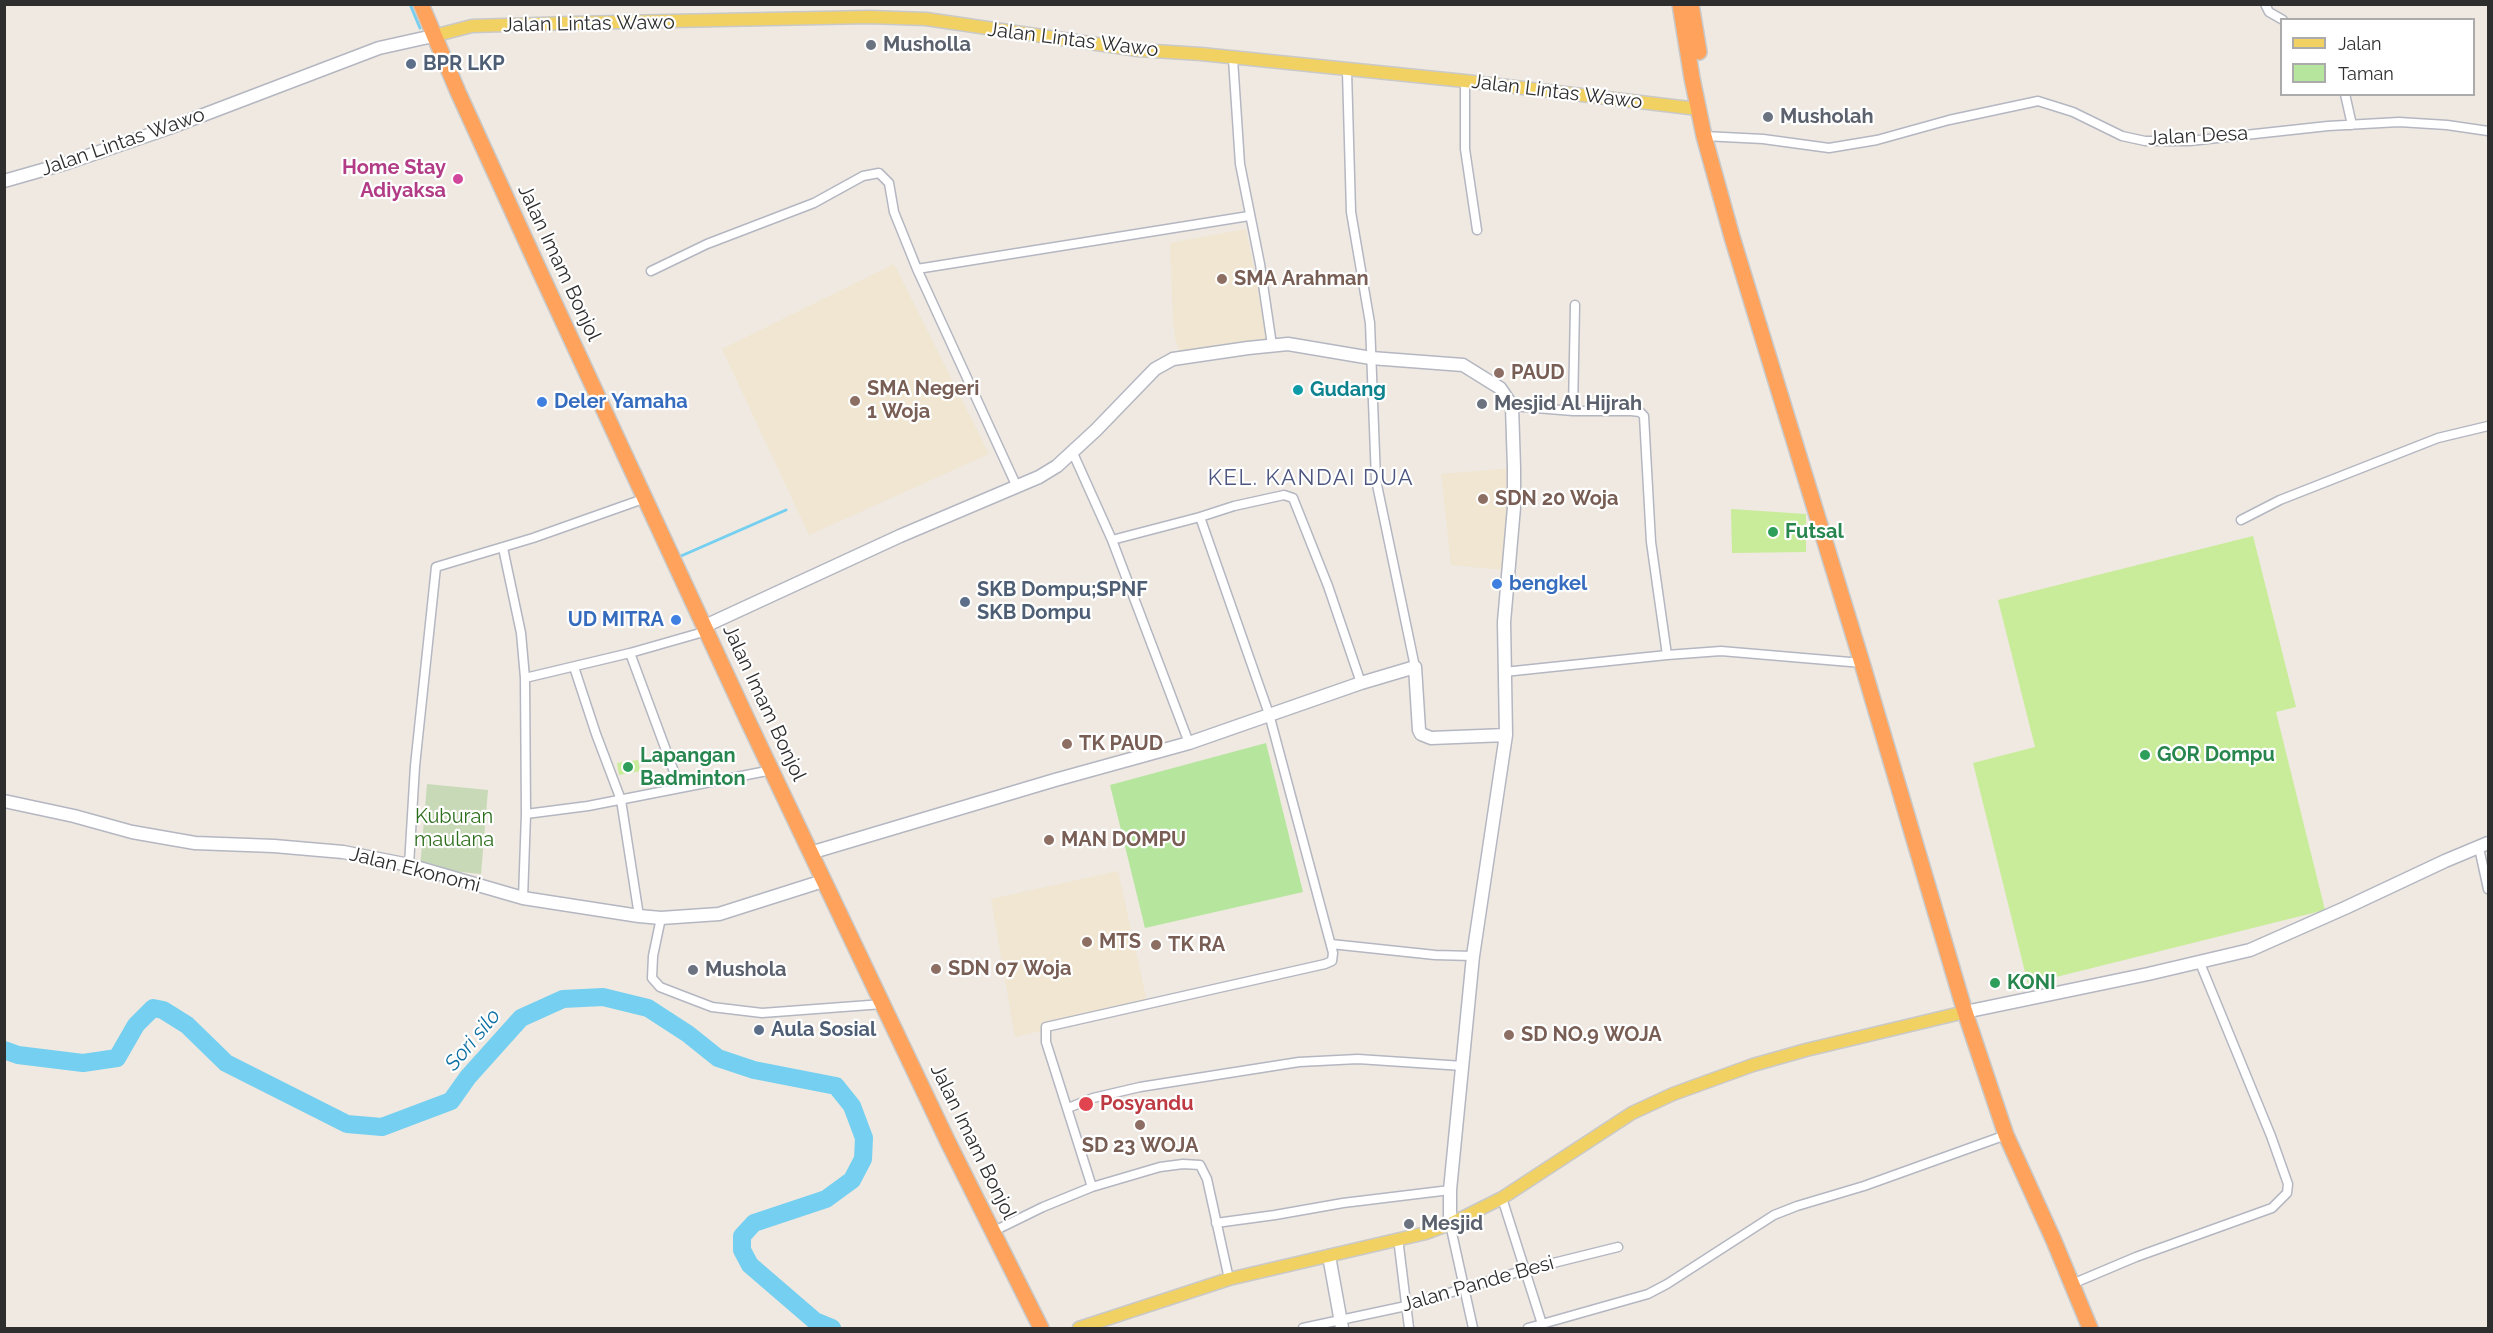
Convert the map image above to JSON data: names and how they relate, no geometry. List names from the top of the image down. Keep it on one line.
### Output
{"streets":{"highway":["Jalan Imam Bonjol"],"main road":["Jalan Lintas Wawo"],"street":["Jalan Desa","Jalan Ekonomi","Jalan Pande Besi"]},"crossings":[["Jalan Lintas Wawo","Jalan Imam Bonjol"],["Jalan Imam Bonjol","Jalan Ekonomi"]],"districts":["KEL. KANDAI DUA"],"water":["Sori silo"],"parks":["Kuburan maulana"],"places":["Musholla","BPR LKP","Musholah","Home Stay Adiyaksa","SMA Arahman","PAUD","Gudang","SMA Negeri 1 Woja","Deler Yamaha","Mesjid Al Hijrah","SDN 20 Woja","Futsal","bengkel","SKB Dompu;SPNF SKB Dompu","UD MITRA","TK PAUD","GOR Dompu","Lapangan Badminton","MAN DOMPU","MTS","TK RA","SDN 07 Woja","Mushola","KONI","Aula Sosial","SD NO.9 WOJA","Posyandu","SD 23 WOJA","Mesjid"],"legend":["Jalan","Taman"]}
